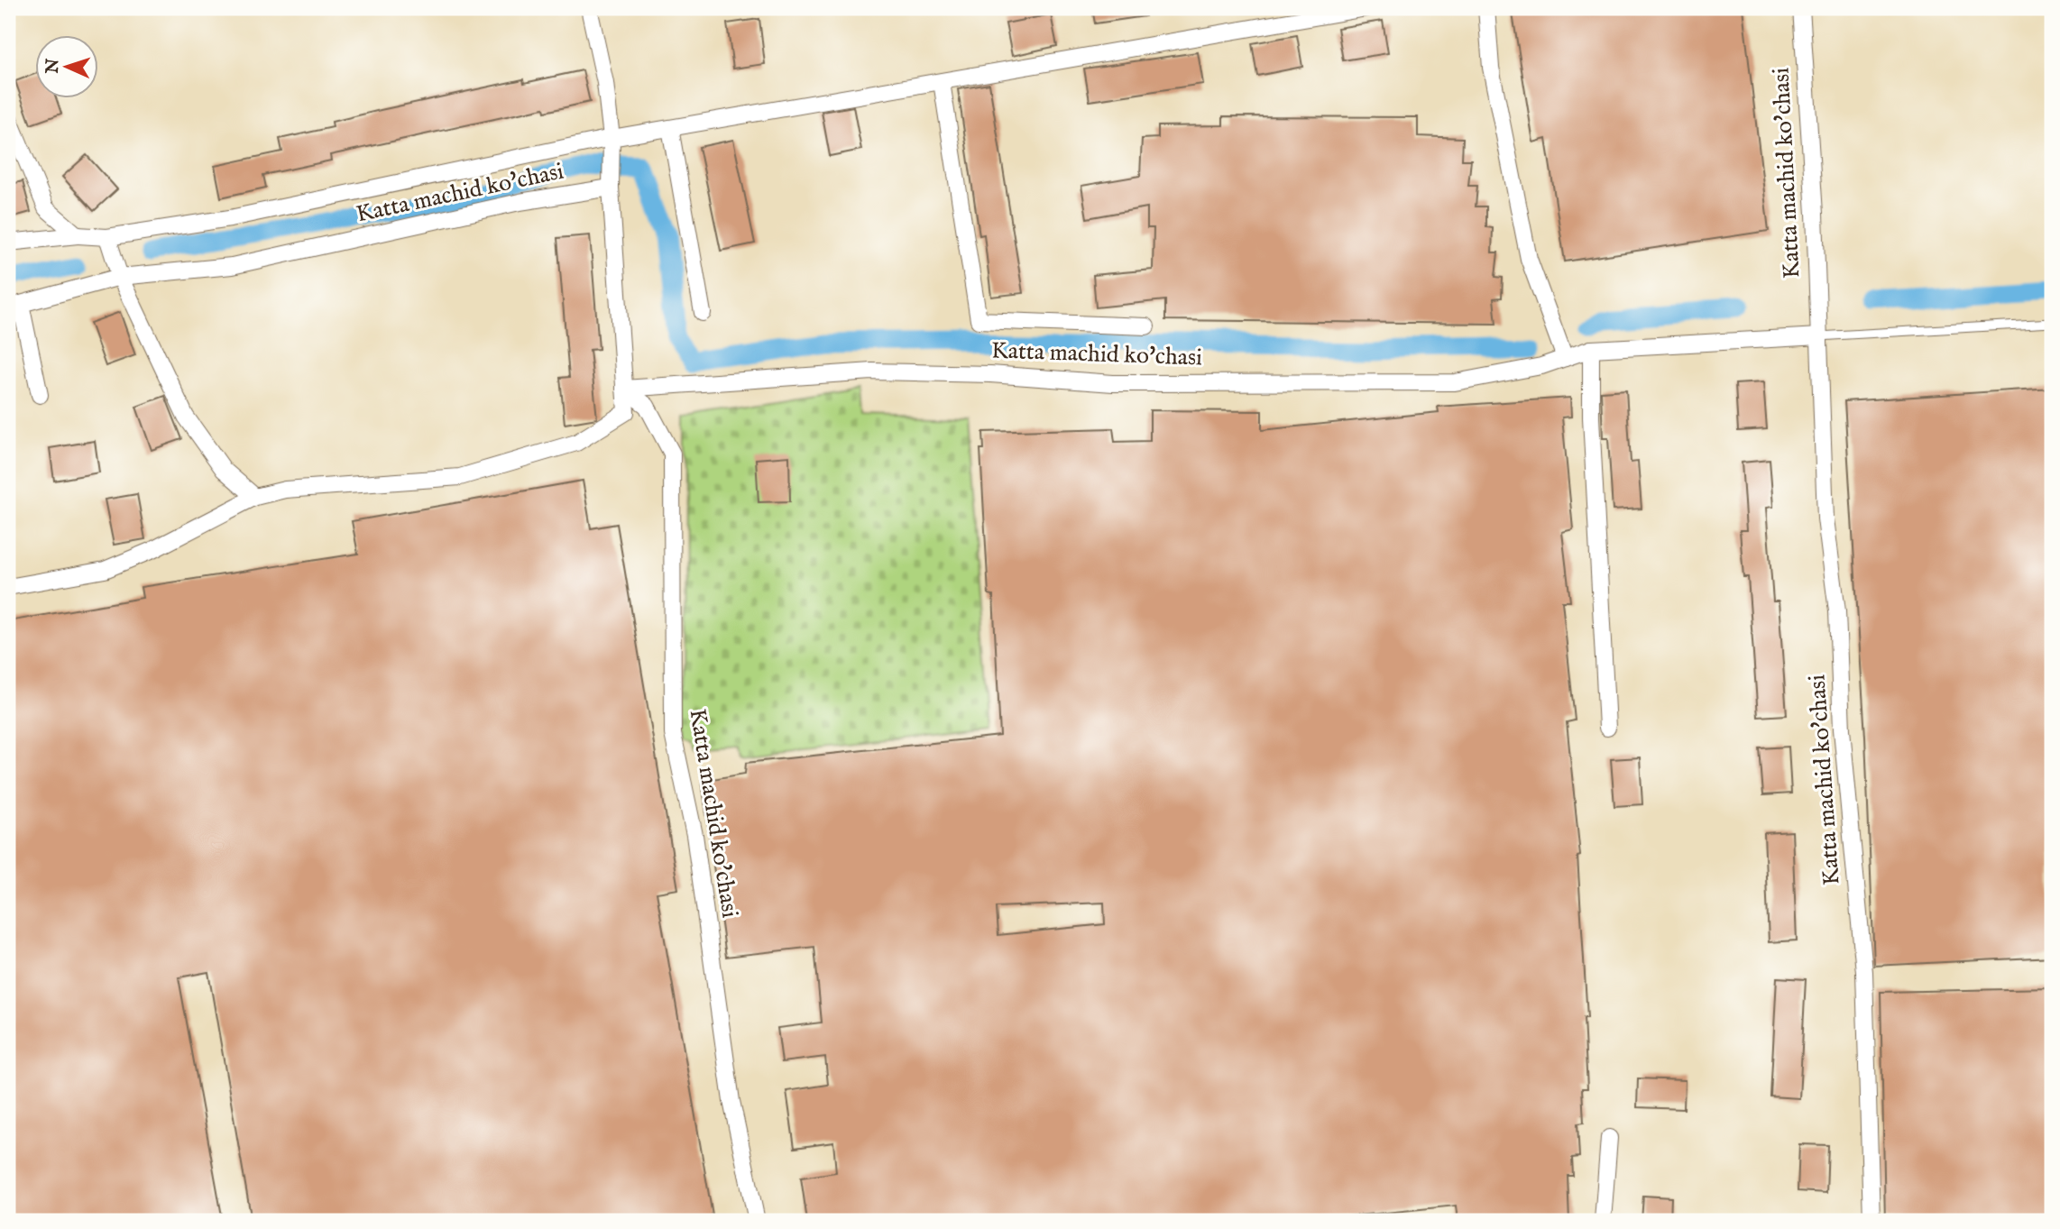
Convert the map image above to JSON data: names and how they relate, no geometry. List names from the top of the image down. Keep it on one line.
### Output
{"streets":{"street":["Katta machid ko'chasi"]},"north":"left"}
